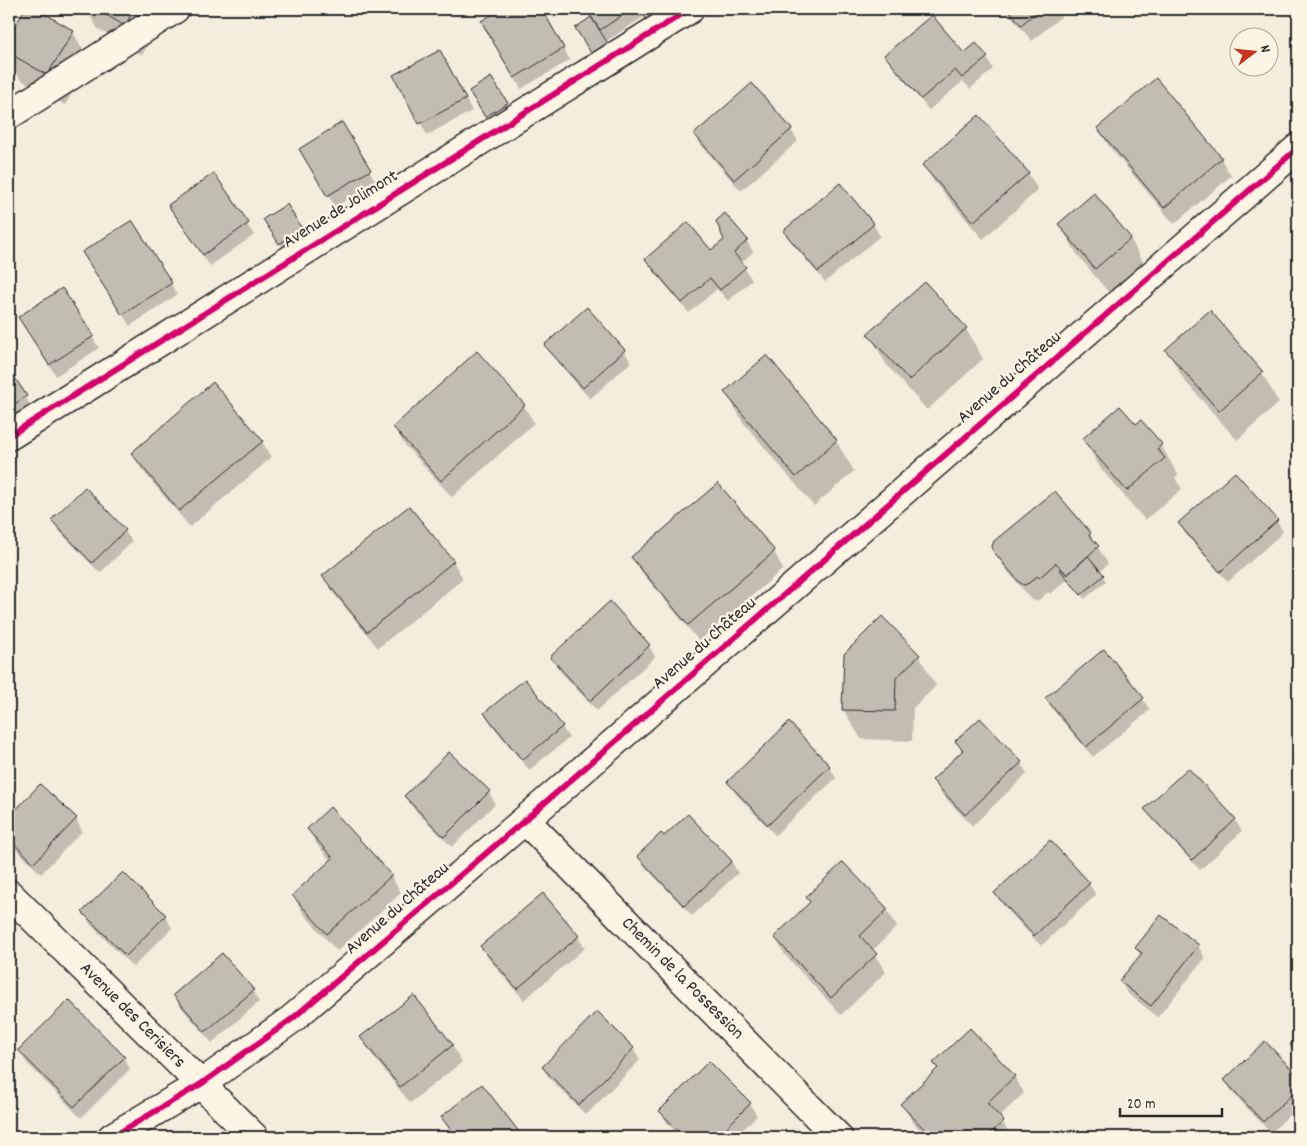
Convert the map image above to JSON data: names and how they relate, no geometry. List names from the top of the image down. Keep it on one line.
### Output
{"streets":{"street":["Avenue de Jolimont","Avenue du Château","Chemin de la Possession","Avenue des Cerisiers"]},"crossings":[["Avenue du Château","Chemin de la Possession"],["Avenue du Château","Avenue des Cerisiers"]],"scale_bar":"20 m","north":"right"}
